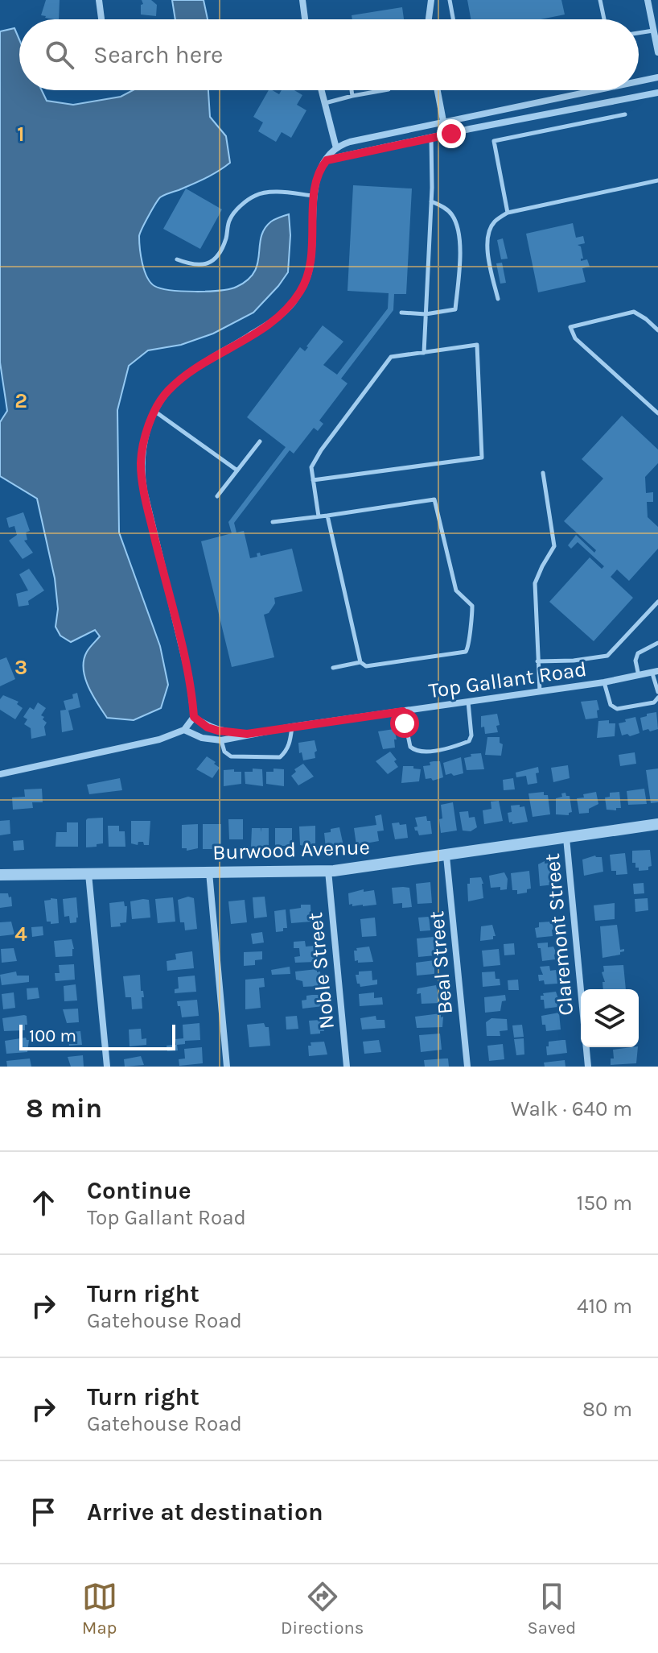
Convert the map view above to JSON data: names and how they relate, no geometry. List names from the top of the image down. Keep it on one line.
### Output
{"streets":{"street":["Top Gallant Road","Burwood Avenue","Claremont Street","Beal Street","Noble Street"]},"crossings":[["Burwood Avenue","Claremont Street"],["Burwood Avenue","Beal Street"],["Burwood Avenue","Noble Street"]],"scale_bar":"100 m","page":{"search":"Search here","scale":"100 m","heading":["8 min","Walk · 640 m"],"list":[["Continue","Top Gallant Road","150 m"],["Turn right","Gatehouse Road","410 m"],["Turn right","Gatehouse Road","80 m"],"Arrive at destination"],"nav":["Map","Directions","Saved"]},"grid":{"rows":["1","2","3","4"]}}
